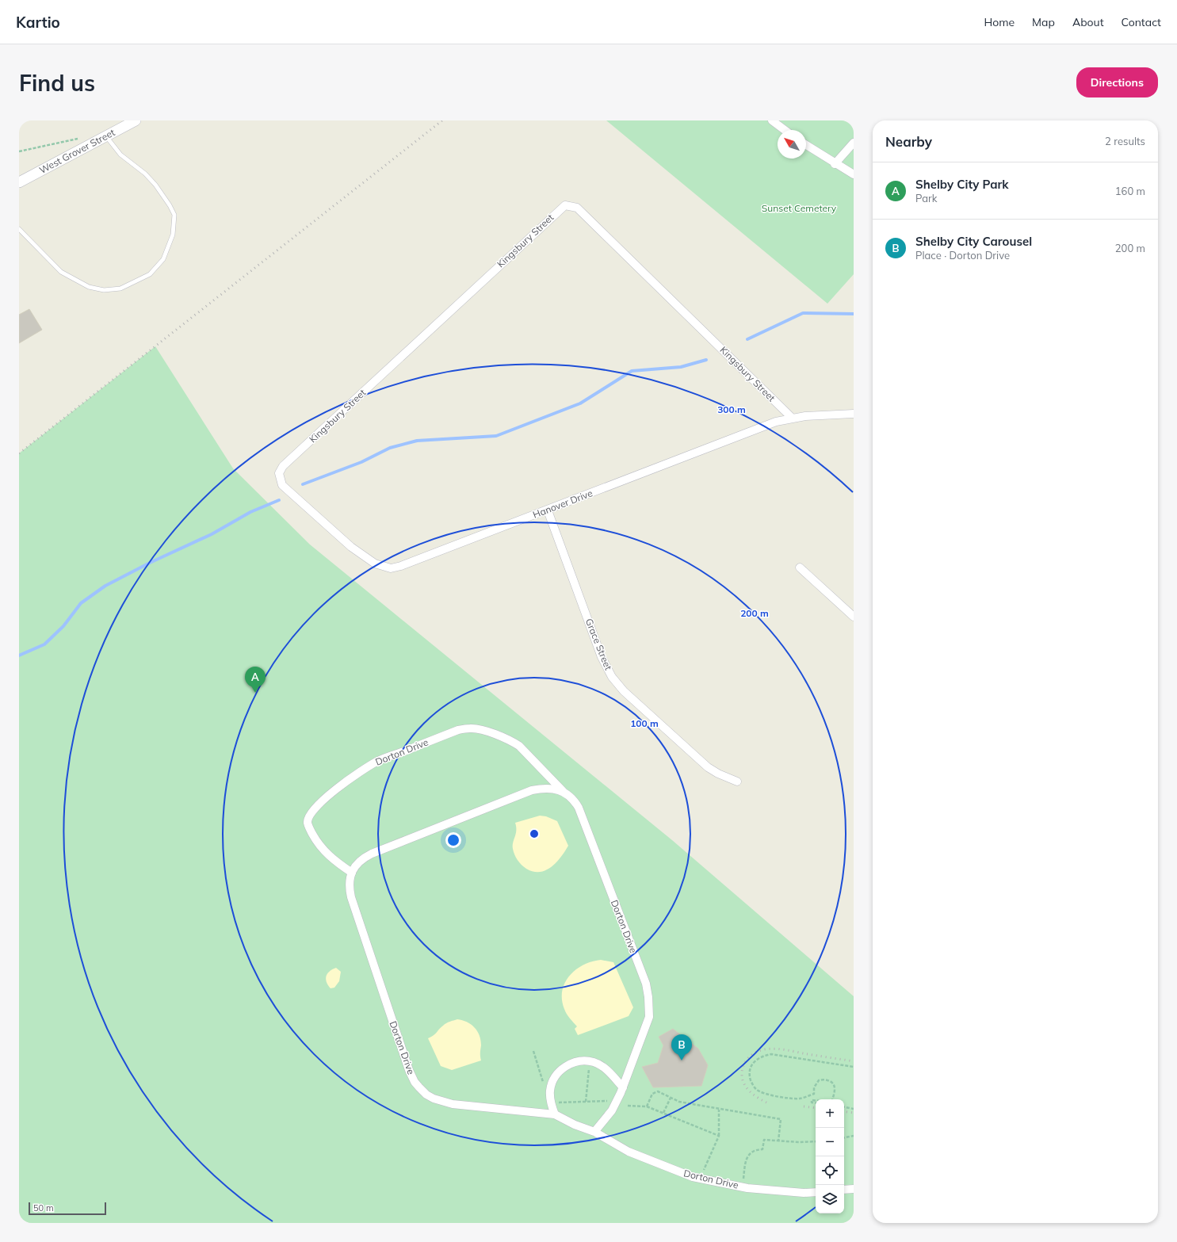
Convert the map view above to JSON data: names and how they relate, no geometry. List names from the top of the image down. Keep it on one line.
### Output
{"streets":{"street":["West Grover Street","Kingsbury Street","Hanover Drive","Grace Street","Dorton Drive"]},"crossings":[["Kingsbury Street","Hanover Drive"],["Hanover Drive","Grace Street"]],"parks":["Sunset Cemetery"],"scale_bar":"50 m","north":"top left","page":{"header":"Kartio","nav":["Home","Map","About","Contact"],"buttons":"Directions","title":"Find us","heading":["Nearby","2 results"],"list":[{"mark":"A","name":"Shelby City Park","note":"Park","value":"160 m"},{"mark":"B","name":"Shelby City Carousel","note":"Place · Dorton Drive","value":"200 m"}],"pins":["A","B"],"map_buttons":["+","−"],"scale":"50 m"},"rings":["300 m","200 m","100 m"]}
